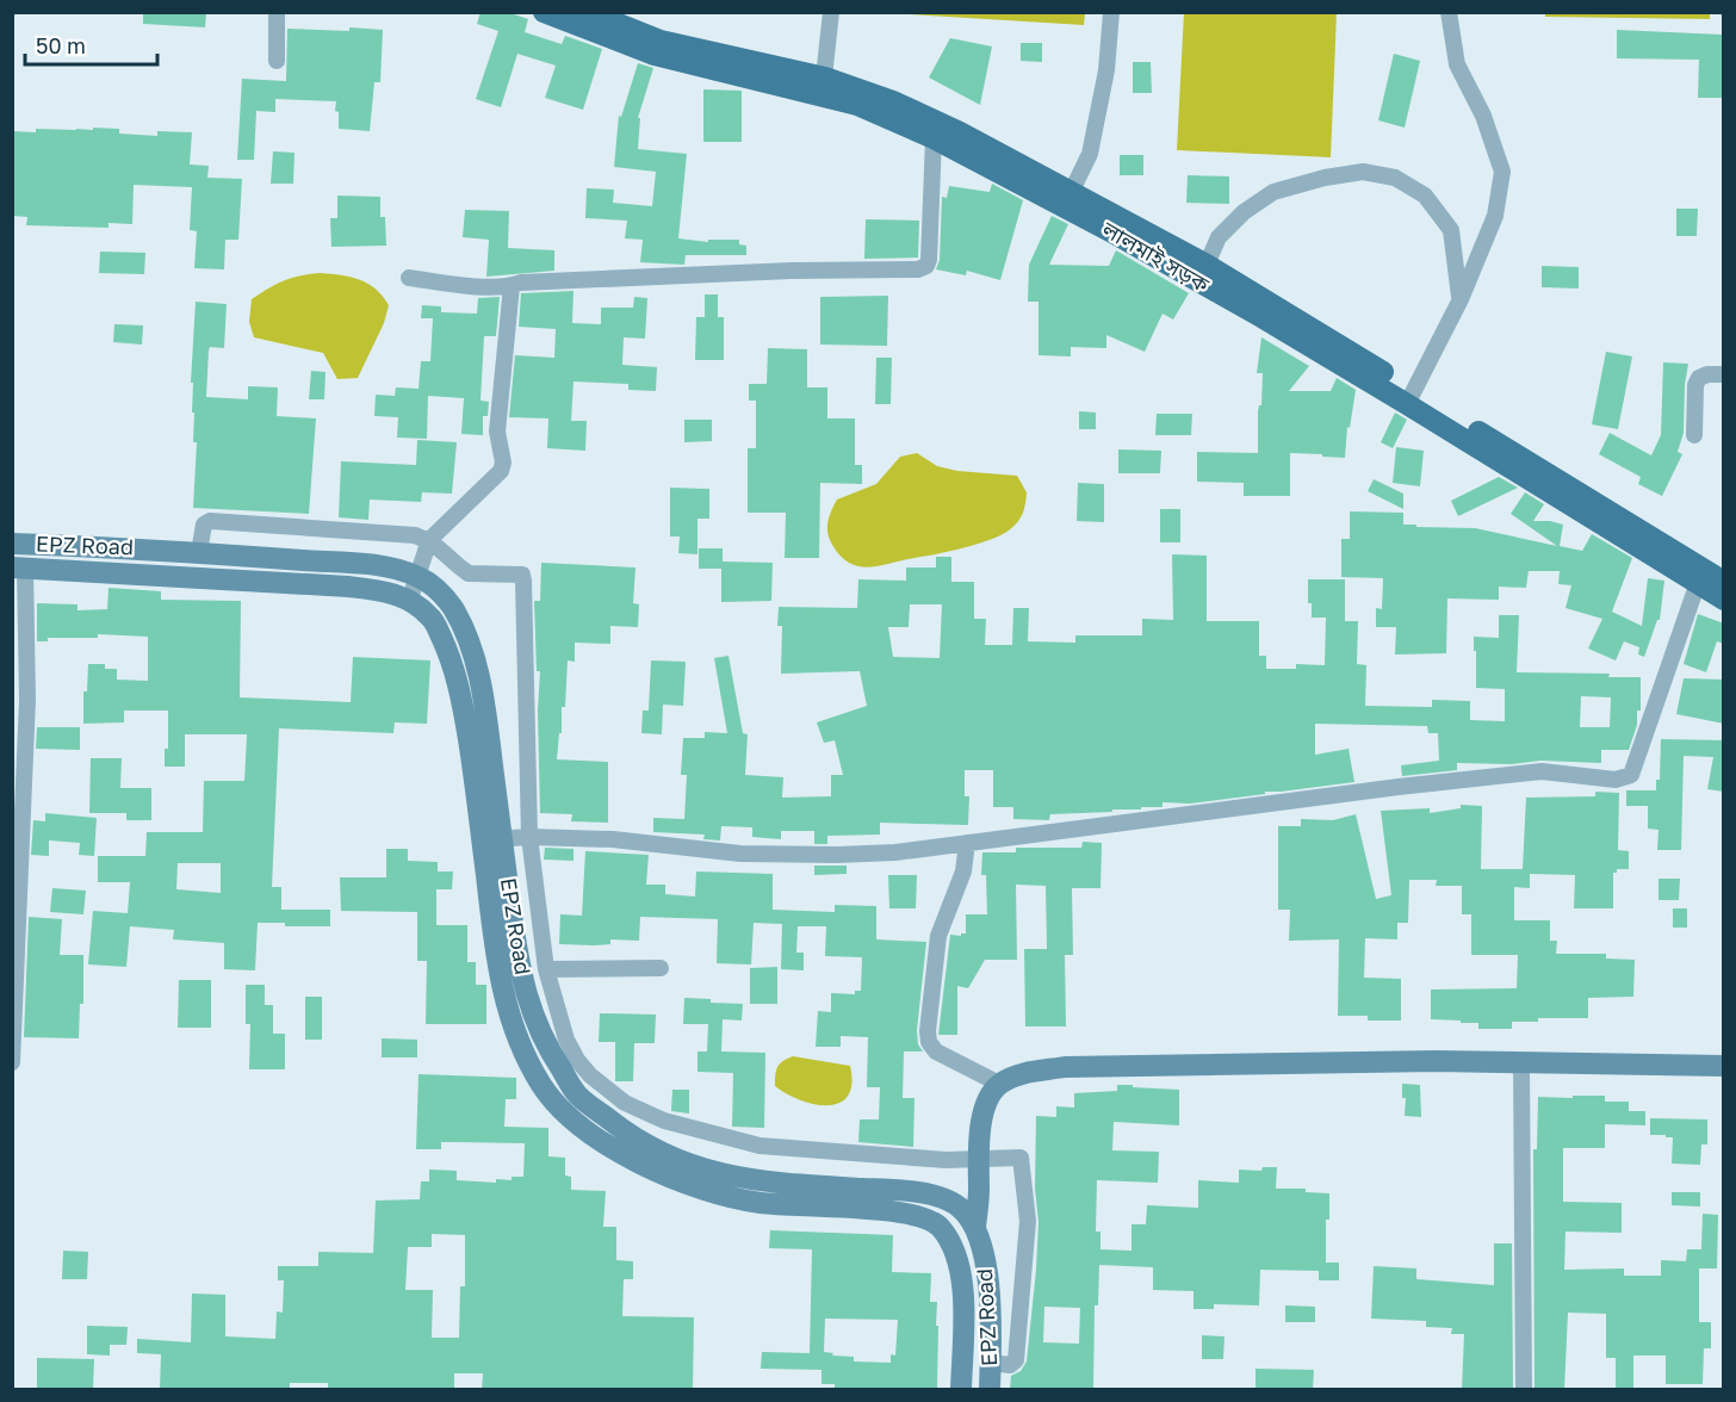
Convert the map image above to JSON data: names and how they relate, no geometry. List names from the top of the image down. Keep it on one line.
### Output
{"streets":{"main road":["লালমাই সড়ক","EPZ Road"]},"scale_bar":"50 m"}
